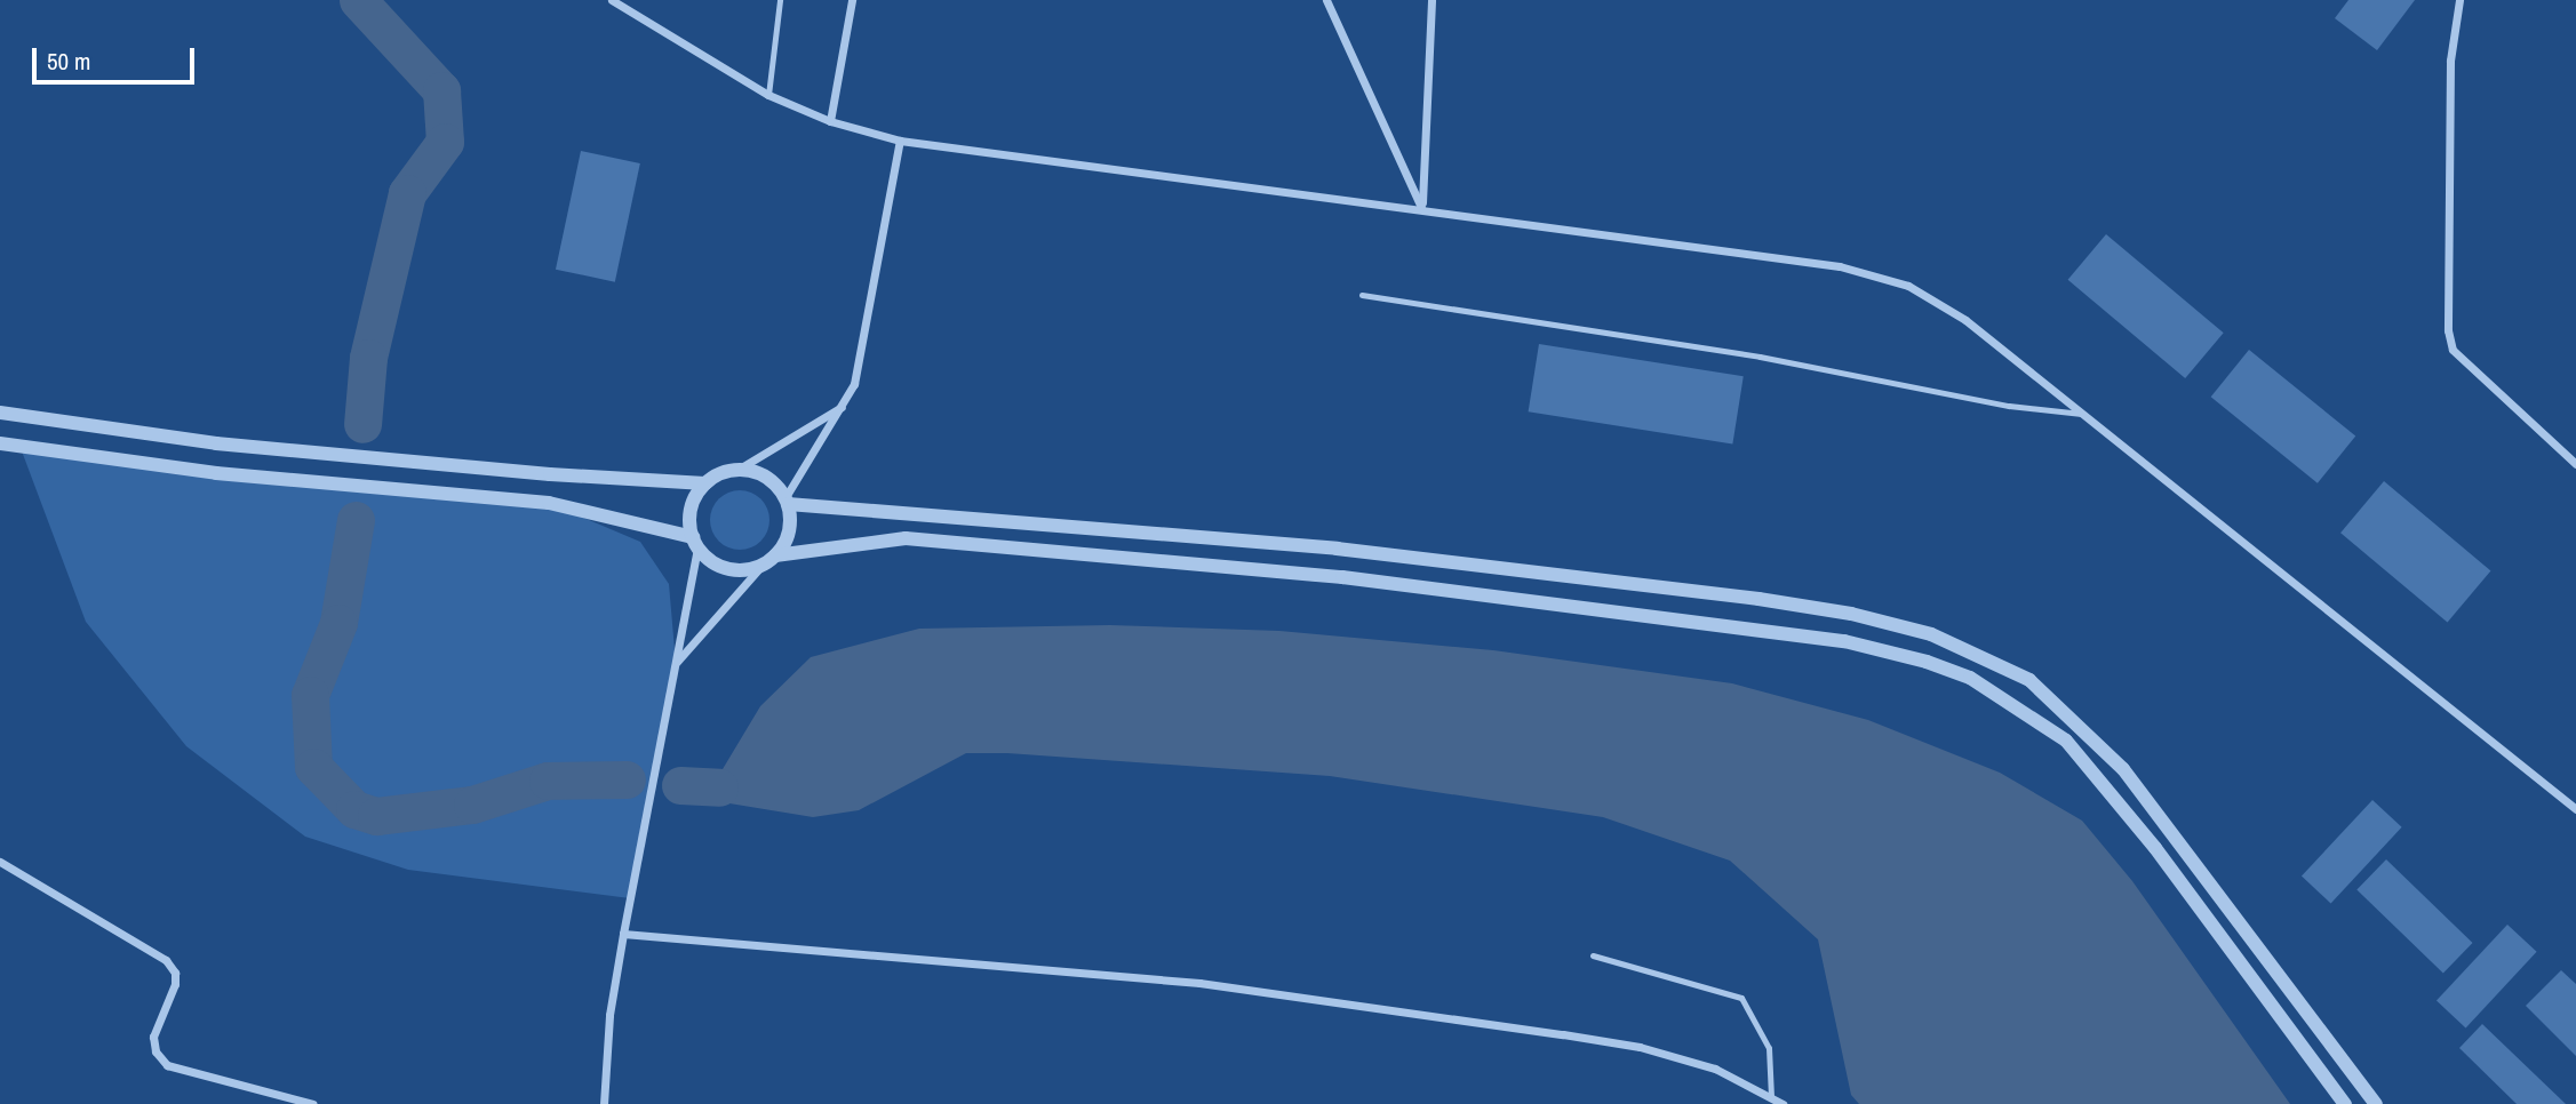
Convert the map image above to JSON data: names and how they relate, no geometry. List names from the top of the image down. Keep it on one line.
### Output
{"scale_bar":"50 m"}
